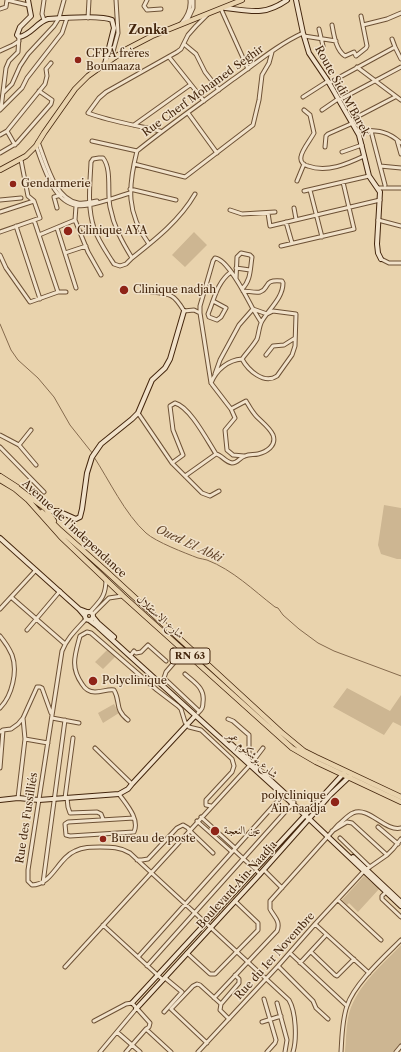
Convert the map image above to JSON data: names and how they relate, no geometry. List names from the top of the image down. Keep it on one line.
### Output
{"streets":{"main road":["Avenue de l'independance","شارع الاستقلال","RN 63"],"street":["Rue Cherf Mohamed Seghir","Route Sidi M'Barek","شارع بوشكوم عمر","Rue des Fussilliés","Boulevard Ain Naadja","Rue du 1er Novembre"]},"crossings":[["Rue Cherf Mohamed Seghir","Route Sidi M'Barek"],["Avenue de l'independance","شارع الاستقلال"],["Avenue de l'independance","Boulevard Ain Naadja"],["شارع الاستقلال","RN 63"],["شارع الاستقلال","Boulevard Ain Naadja"],["RN 63","Boulevard Ain Naadja"],["شارع بوشكوم عمر","Rue des Fussilliés"],["شارع بوشكوم عمر","Boulevard Ain Naadja"],["شارع بوشكوم عمر","Rue du 1er Novembre"]],"districts":["Zonka"],"water":["Oued El Abki"],"places":["CFPA frères Boumaaza","Gendarmerie","Clinique AYA","Clinique nadjah","Polyclinique","polyclinique Ain naadja","عين النعجة","Bureau de poste"]}
